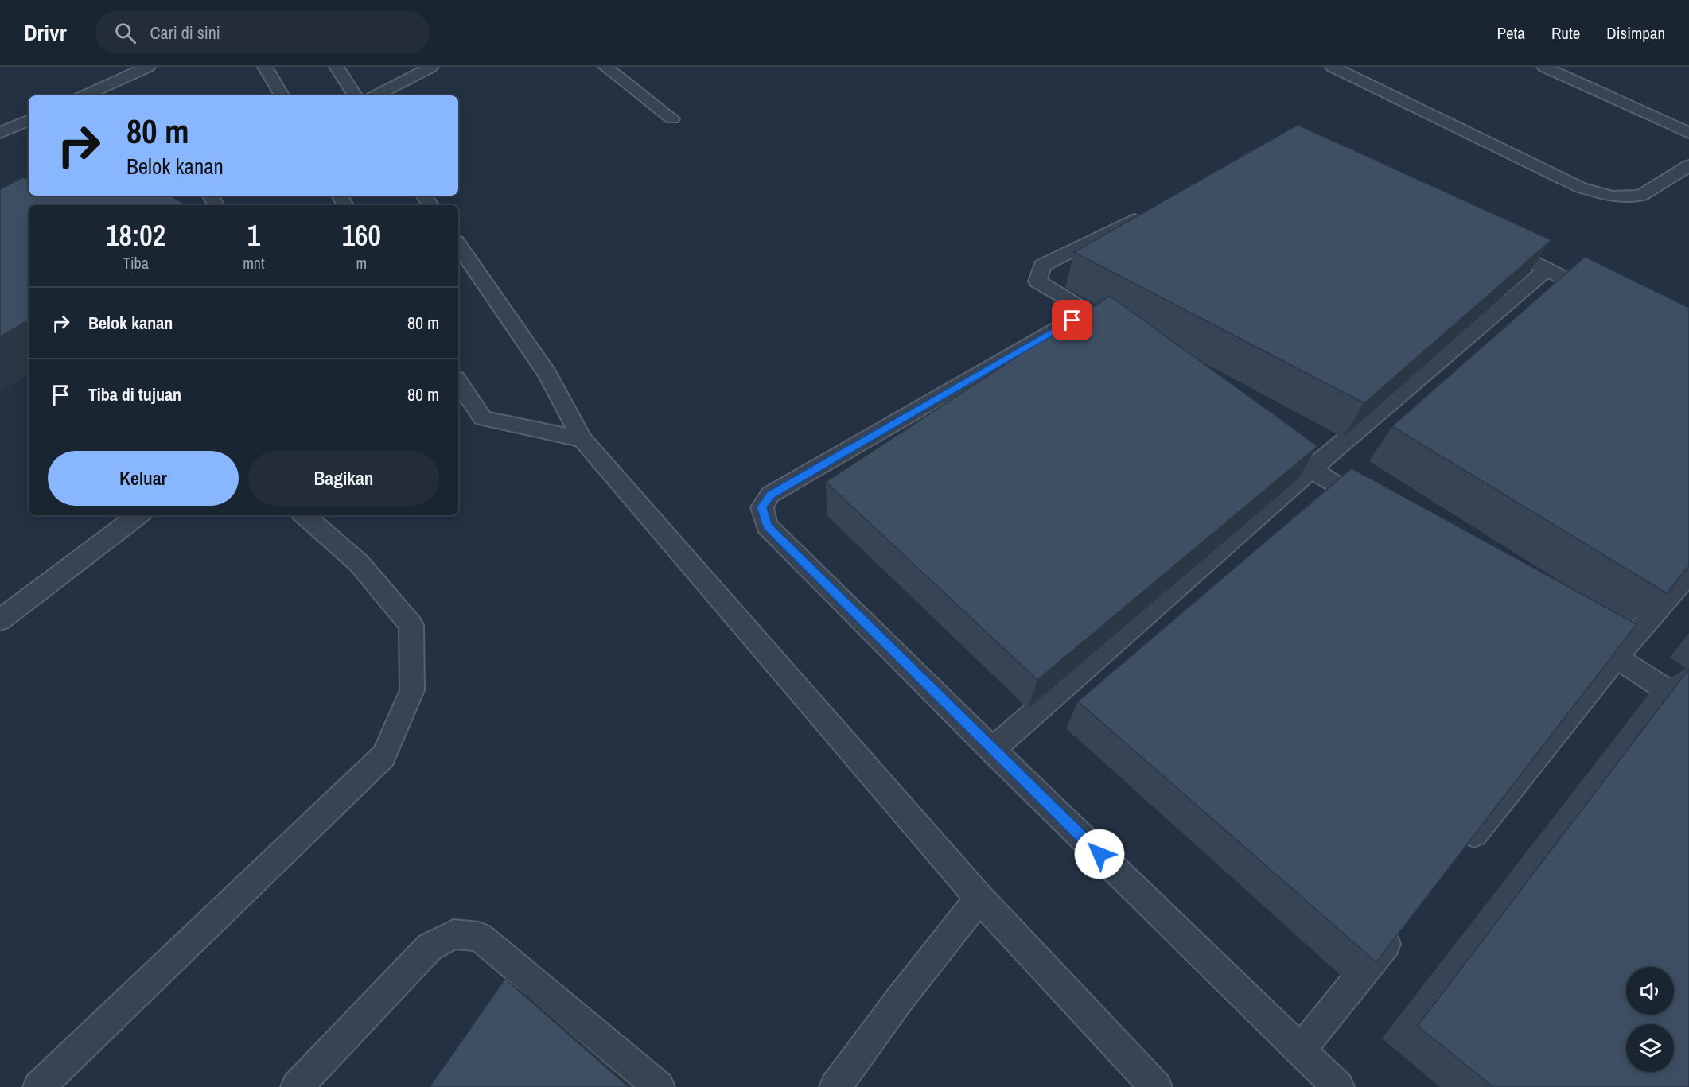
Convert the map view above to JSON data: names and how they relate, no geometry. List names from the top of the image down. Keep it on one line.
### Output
{"page":{"header":"Drivr","search":"Cari di sini","nav":["Peta","Rute","Disimpan"],"turn":["80 m","Belok kanan"],"eta":["18:02","Tiba","1","mnt","160","m"],"list":[{"name":"Belok kanan","value":"80 m"},{"name":"Tiba di tujuan","value":"80 m"}],"buttons":["Keluar","Bagikan"]}}
